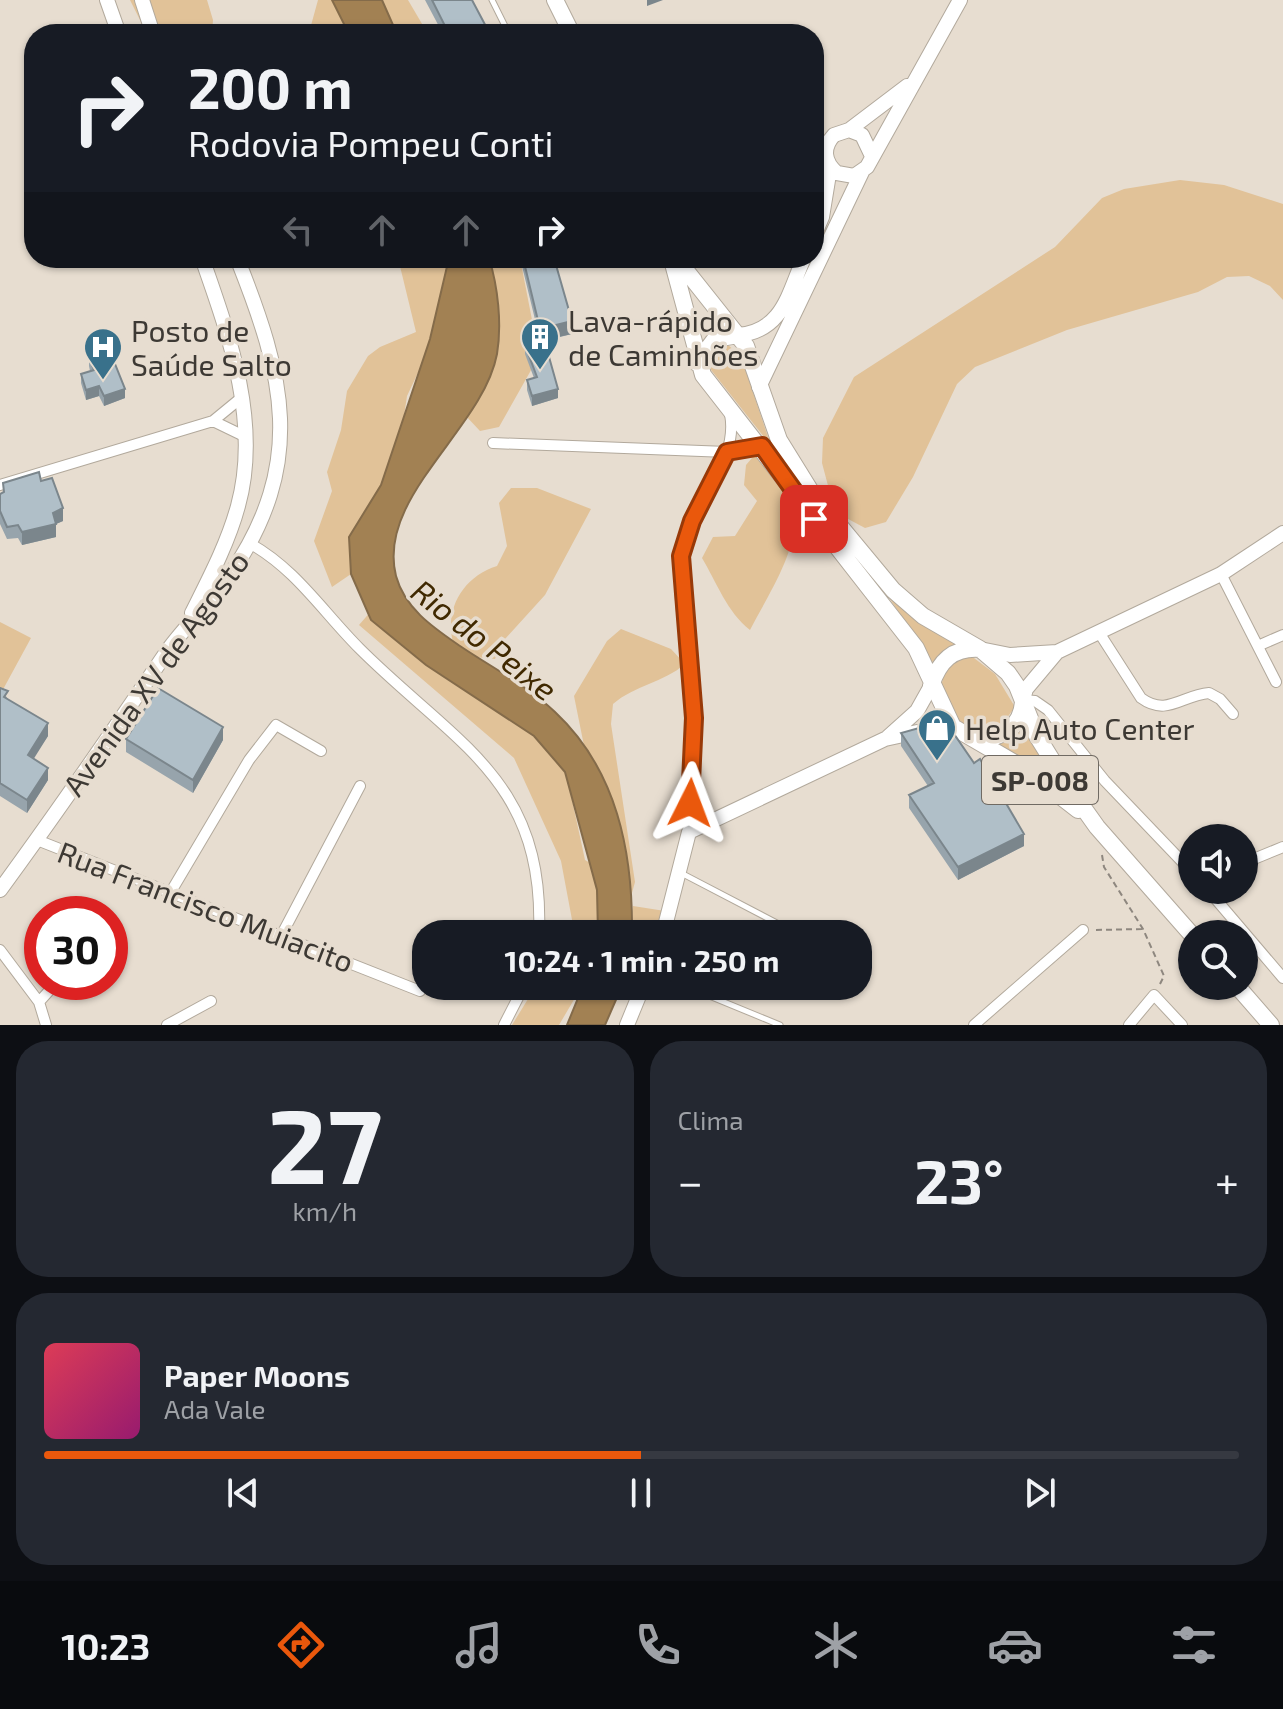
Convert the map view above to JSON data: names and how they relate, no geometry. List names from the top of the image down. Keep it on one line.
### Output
{"streets":{"main road":["SP-008"],"street":["Avenida XV de Agosto","Rua Francisco Muiacito"]},"crossings":[["Avenida XV de Agosto","Rua Francisco Muiacito"]],"water":["Rio do Peixe"],"places":{"building":["Lava-rápido de Caminhões"],"hospital":["Posto de Saúde Salto"],"shop":["Help Auto Center"]},"page":{"turn":["200 m","Rodovia Pompeu Conti"],"limit":"30","trip":"10:24 · 1 min · 250 m","tile":[["27","km/h"],"Clima"],"heat":["−","23°","+"],"song":["Paper Moons","Ada Vale"],"tabs":"10:23"}}
